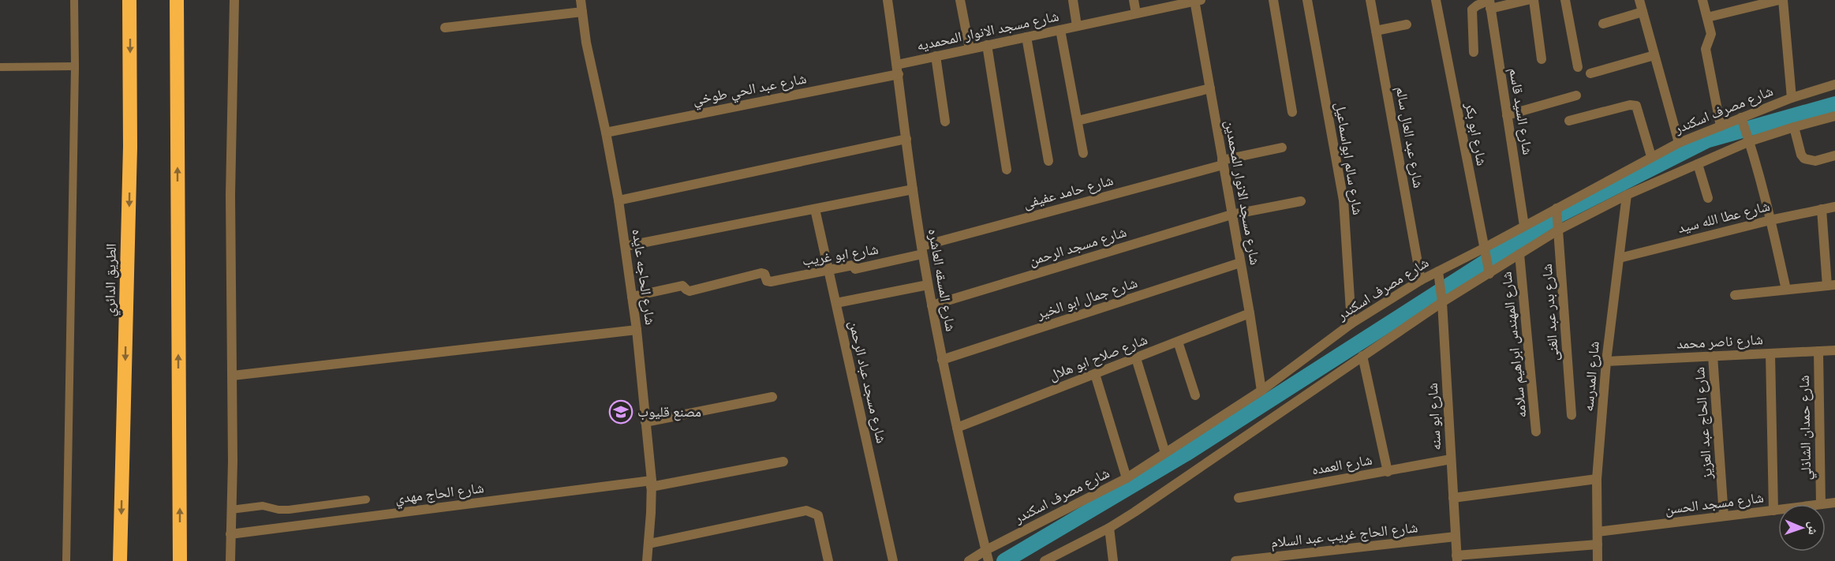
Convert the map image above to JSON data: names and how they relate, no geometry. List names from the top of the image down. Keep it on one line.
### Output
{"streets":{"highway":["الطريق الدائري"],"street":["شارع مسجد الانوار المحمديه","شارع عبد الحي طوخي","شارع مصرف اسكندر","شارع السيد قاسم","شارع ابو بكر","شارع عبد العال سالم","شارع سالم ابواسماعيل","شارع حامد عفيفى","شارع مسجد الانوار المحمدين","شارع عطا الله سيد","شارع مسجد الرحمن","شارع ابو غريب","شارع الحاجه عايده","شارع المسقه العاشره","شارع جمال ابو الخير","شارع بدر عبد الغنى","شارع ناصر محمد","شارع المهندس ابراهيم سلامه","شارع صلاح ابو هلال","شارع المدرسه","شارع مسجد عباد الرحمن","شارع ابو سنه","شارع الحاج عبد العزيز","شارع حمدان الشاذلي","شارع العمده","شارع الحاج مهدي","شارع مسجد الحسن","شارع الحاج غريب عبد السلام"]},"crossings":[["شارع مسجد الانوار المحمديه","شارع عبد الحي طوخي"],["شارع مسجد الانوار المحمديه","شارع مسجد الانوار المحمدين"],["شارع مسجد الانوار المحمديه","شارع المسقه العاشره"],["شارع عبد الحي طوخي","شارع الحاجه عايده"],["شارع عبد الحي طوخي","شارع المسقه العاشره"],["شارع مصرف اسكندر","شارع السيد قاسم"],["شارع مصرف اسكندر","شارع ابو بكر"],["شارع مصرف اسكندر","شارع عبد العال سالم"],["شارع مصرف اسكندر","شارع سالم ابواسماعيل"],["شارع مصرف اسكندر","شارع مسجد الانوار المحمدين"],["شارع مصرف اسكندر","شارع المسقه العاشره"],["شارع مصرف اسكندر","شارع بدر عبد الغنى"],["شارع مصرف اسكندر","شارع ابو سنه"],["شارع حامد عفيفى","شارع مسجد الانوار المحمدين"],["شارع حامد عفيفى","شارع ابو غريب"],["شارع حامد عفيفى","شارع المسقه العاشره"],["شارع مسجد الانوار المحمدين","شارع مسجد الرحمن"],["شارع مسجد الانوار المحمدين","شارع جمال ابو الخير"],["شارع مسجد الانوار المحمدين","شارع صلاح ابو هلال"],["شارع عطا الله سيد","شارع المدرسه"],["شارع مسجد الرحمن","شارع المسقه العاشره"],["شارع ابو غريب","شارع الحاجه عايده"],["شارع ابو غريب","شارع المسقه العاشره"],["شارع ابو غريب","شارع مسجد عباد الرحمن"],["شارع الحاجه عايده","شارع الحاج مهدي"],["شارع المسقه العاشره","شارع جمال ابو الخير"],["شارع المسقه العاشره","شارع صلاح ابو هلال"],["شارع ناصر محمد","شارع المدرسه"],["شارع ناصر محمد","شارع الحاج عبد العزيز"],["شارع ناصر محمد","شارع حمدان الشاذلي"],["شارع المدرسه","شارع مسجد الحسن"],["شارع ابو سنه","شارع العمده"],["شارع ابو سنه","شارع الحاج غريب عبد السلام"],["شارع الحاج عبد العزيز","شارع مسجد الحسن"],["شارع حمدان الشاذلي","شارع مسجد الحسن"]],"places":{"school or university":["مصنع قليوب"]},"north":"right"}
